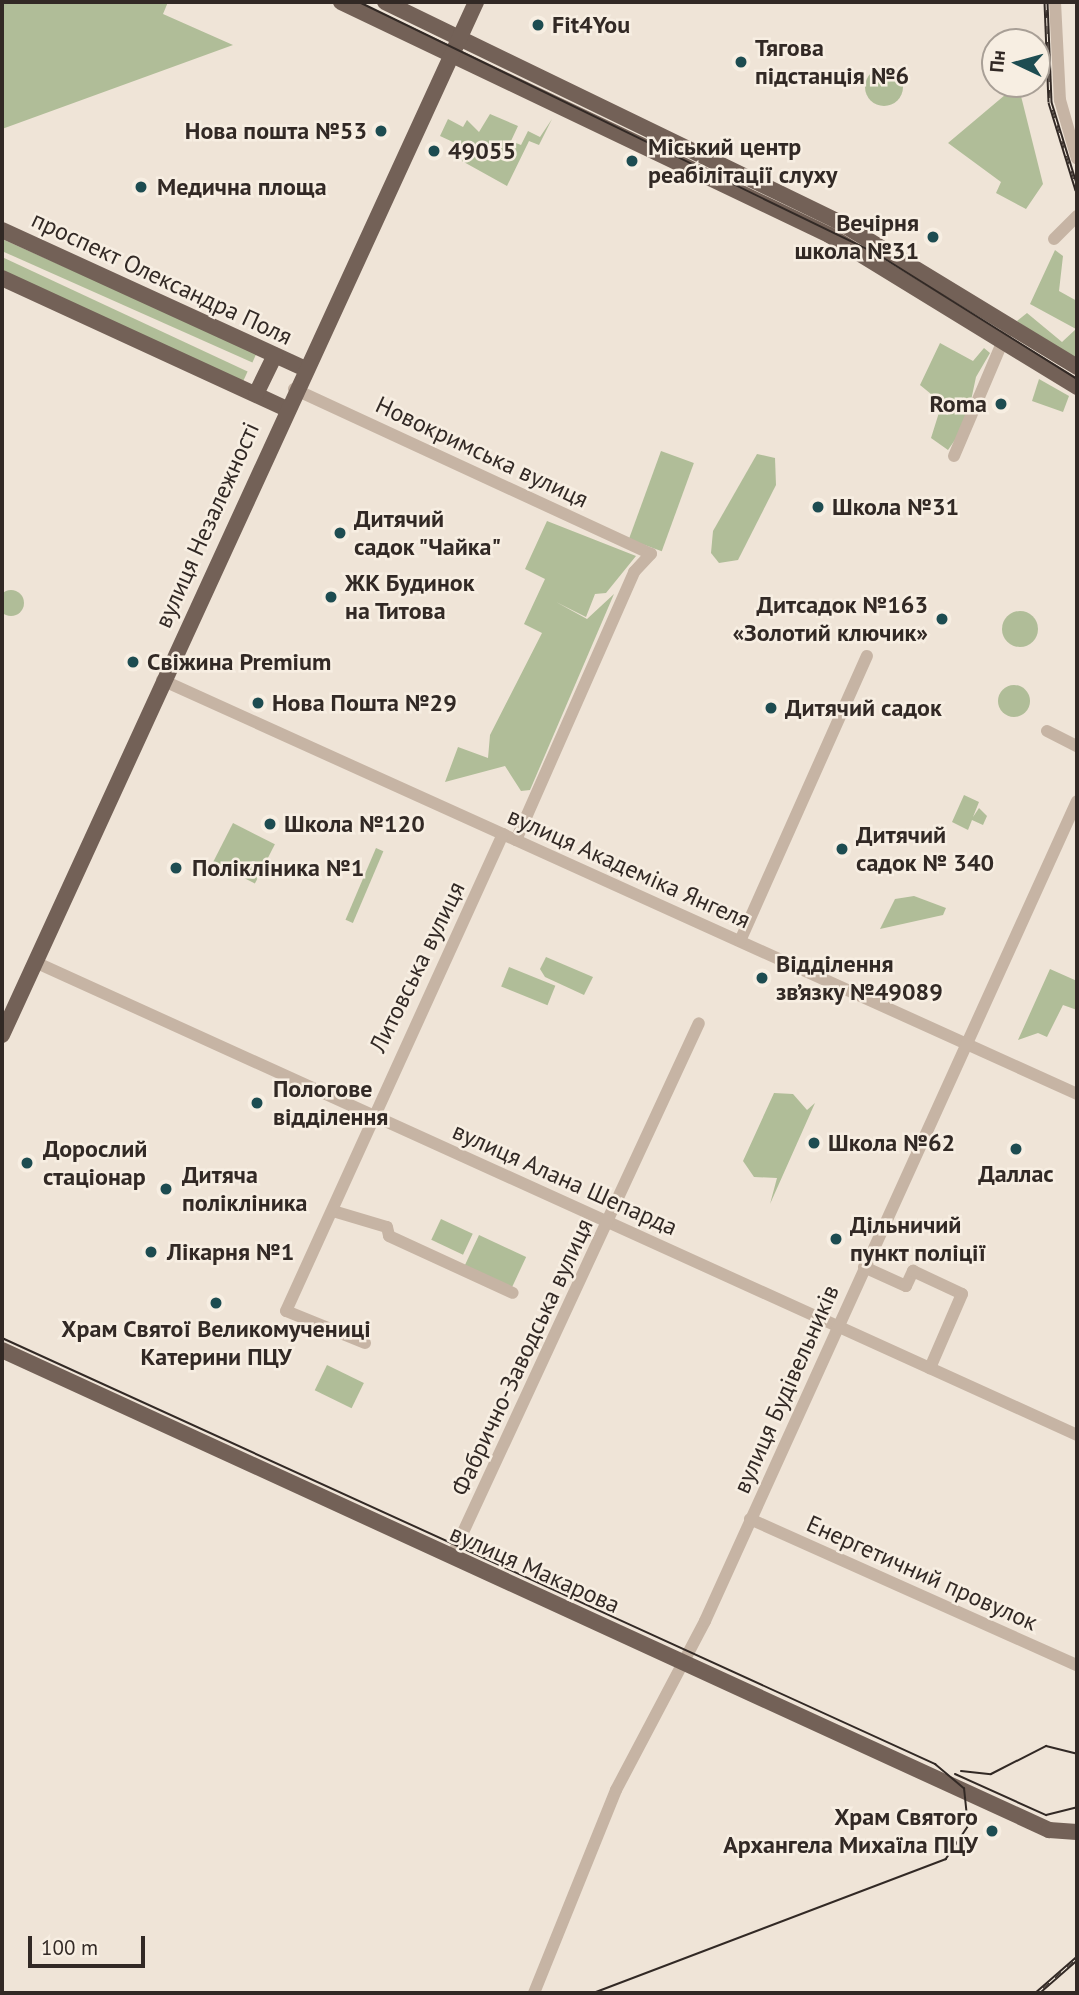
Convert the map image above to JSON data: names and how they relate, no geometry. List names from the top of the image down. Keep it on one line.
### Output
{"streets":{"main road":["проспект Олександра Поля","вулиця Незалежності","вулиця Макарова"],"street":["Новокримська вулиця","вулиця Академіка Янгеля","Литовська вулиця","вулиця Алана Шепарда","Фабрично-Заводська вулиця","вулиця Будівельників","Енергетичний провулок"]},"crossings":[["проспект Олександра Поля","вулиця Незалежності"],["Новокримська вулиця","вулиця Незалежності"],["Новокримська вулиця","вулиця Академіка Янгеля"],["вулиця Незалежності","вулиця Академіка Янгеля"],["вулиця Незалежності","вулиця Алана Шепарда"],["вулиця Академіка Янгеля","Литовська вулиця"],["вулиця Академіка Янгеля","вулиця Будівельників"],["Литовська вулиця","вулиця Алана Шепарда"],["вулиця Алана Шепарда","Фабрично-Заводська вулиця"],["вулиця Алана Шепарда","вулиця Будівельників"],["Фабрично-Заводська вулиця","вулиця Макарова"],["вулиця Будівельників","вулиця Макарова"],["вулиця Будівельників","Енергетичний провулок"]],"places":["Fit4You","Тягова пiдстанцiя №6","Нова пошта №53","49055","Міський центр реабілітації слуху","Медична площа","Вечірня школа №31","Roma","Школа №31","Дитячий садок \"Чайка\"","ЖК Будинок на Титова","Дитсадок №163 «Золотий ключик»","Свіжина Premium","Нова Пошта №29","Дитячий садок","Школа №120","Дитячий садок № 340","Полікліника №1","Відділення зв’язку №49089","Пологове відділення","Школа №62","Даллас","Дорослий стаціонар","Дитяча полікліника","Дільничий пункт поліції","Лікарня №1","Храм Святої Великомучениці Катерини ПЦУ","Храм Святого Архангела Михаїла ПЦУ"],"scale_bar":"100 m","north":"left"}
